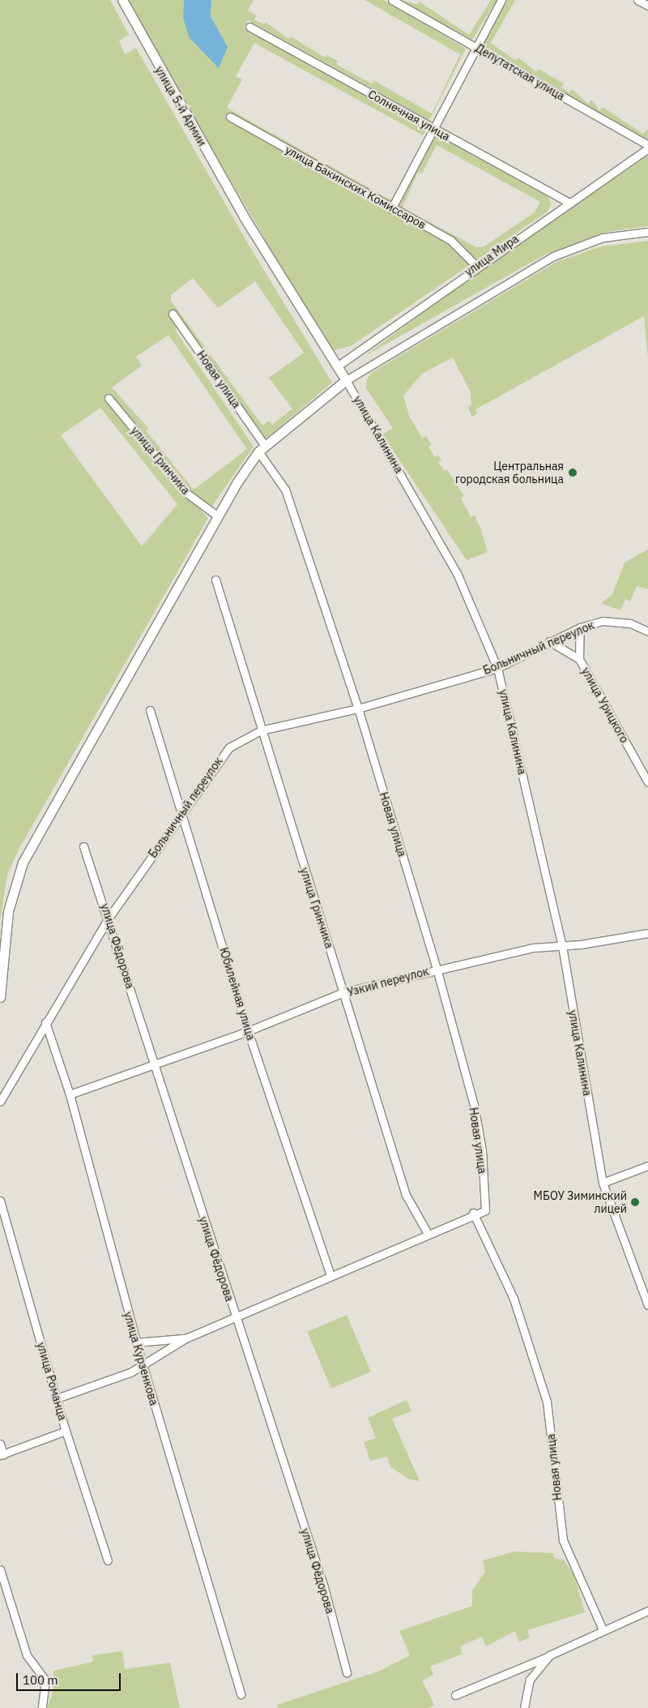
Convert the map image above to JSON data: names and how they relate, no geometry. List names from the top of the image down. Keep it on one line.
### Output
{"streets":{"street":["Депутатская улица","улица 5-й Армии","Солнечная улица","улица Бакинских Комиссаров","улица Мира","Новая улица","улица Калинина","улица Гринчика","Больничный переулок","улица Урицкого","улица Фёдорова","Узкий переулок","Юбилейная улица","улица Курзенкова","улица Романца"]},"crossings":[["Депутатская улица","улица Мира"],["улица 5-й Армии","улица Калинина"],["Солнечная улица","улица Мира"],["улица Бакинских Комиссаров","улица Мира"],["улица Мира","улица Калинина"],["Новая улица","Больничный переулок"],["Новая улица","Узкий переулок"],["улица Калинина","Больничный переулок"],["улица Калинина","Узкий переулок"],["улица Гринчика","Больничный переулок"],["улица Гринчика","Узкий переулок"],["Больничный переулок","улица Урицкого"],["Больничный переулок","улица Фёдорова"],["Больничный переулок","Юбилейная улица"],["Больничный переулок","улица Курзенкова"],["улица Фёдорова","Узкий переулок"],["Узкий переулок","Юбилейная улица"],["Узкий переулок","улица Курзенкова"]],"places":["Центральная городская больница","МБОУ Зиминский лицей"],"scale_bar":"100 m"}
